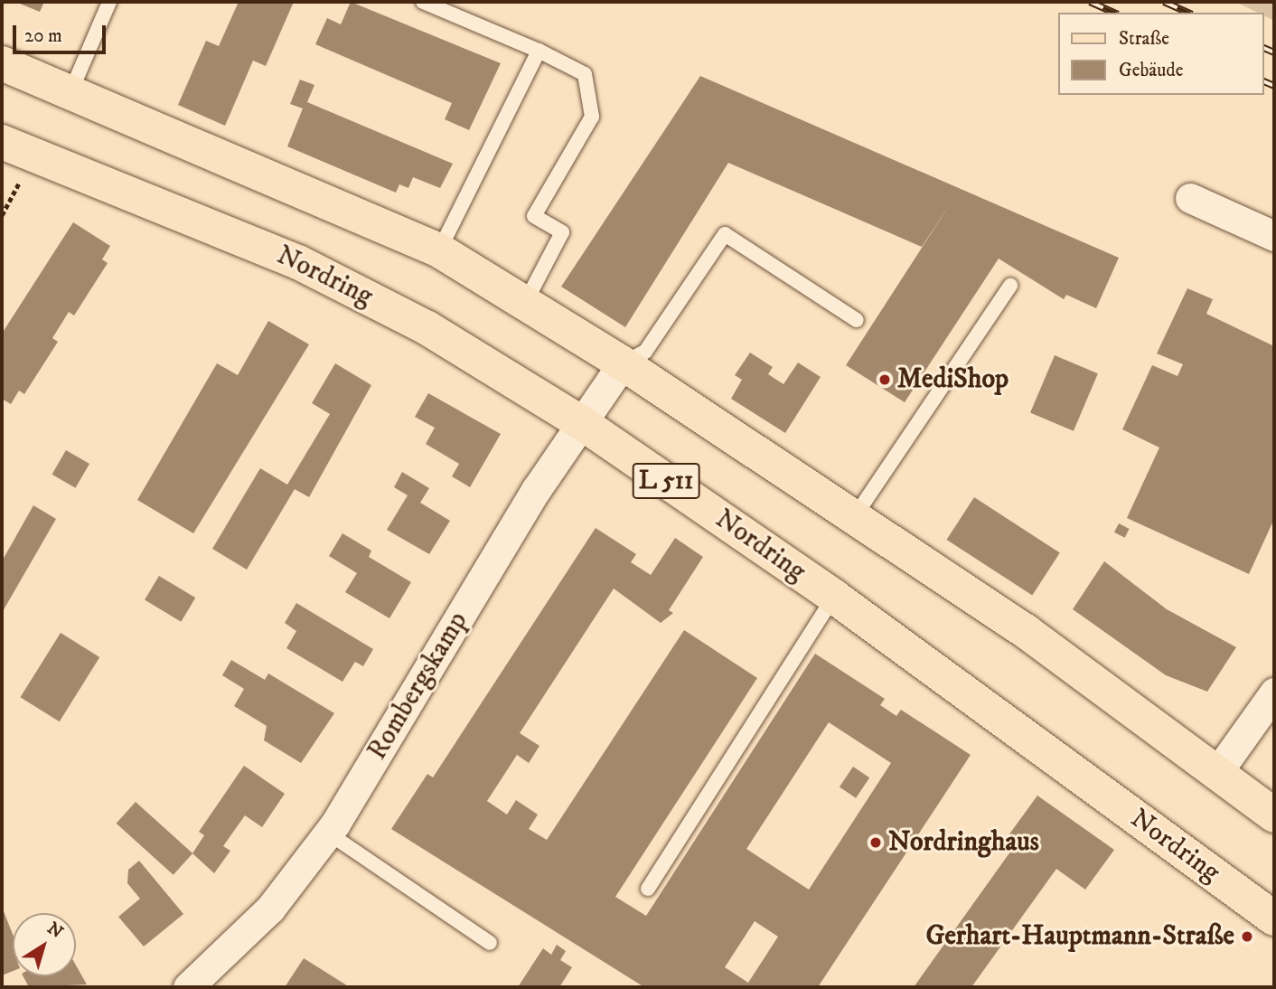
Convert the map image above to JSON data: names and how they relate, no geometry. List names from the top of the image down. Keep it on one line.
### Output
{"streets":{"main road":["Nordring","L 511"],"street":["Rombergskamp"]},"crossings":[["Nordring","Rombergskamp"],["L 511","Rombergskamp"]],"places":["MediShop","Nordringhaus","Gerhart-Hauptmann-Straße"],"legend":["Straße","Gebäude"],"scale_bar":"20 m","north":"top right"}
